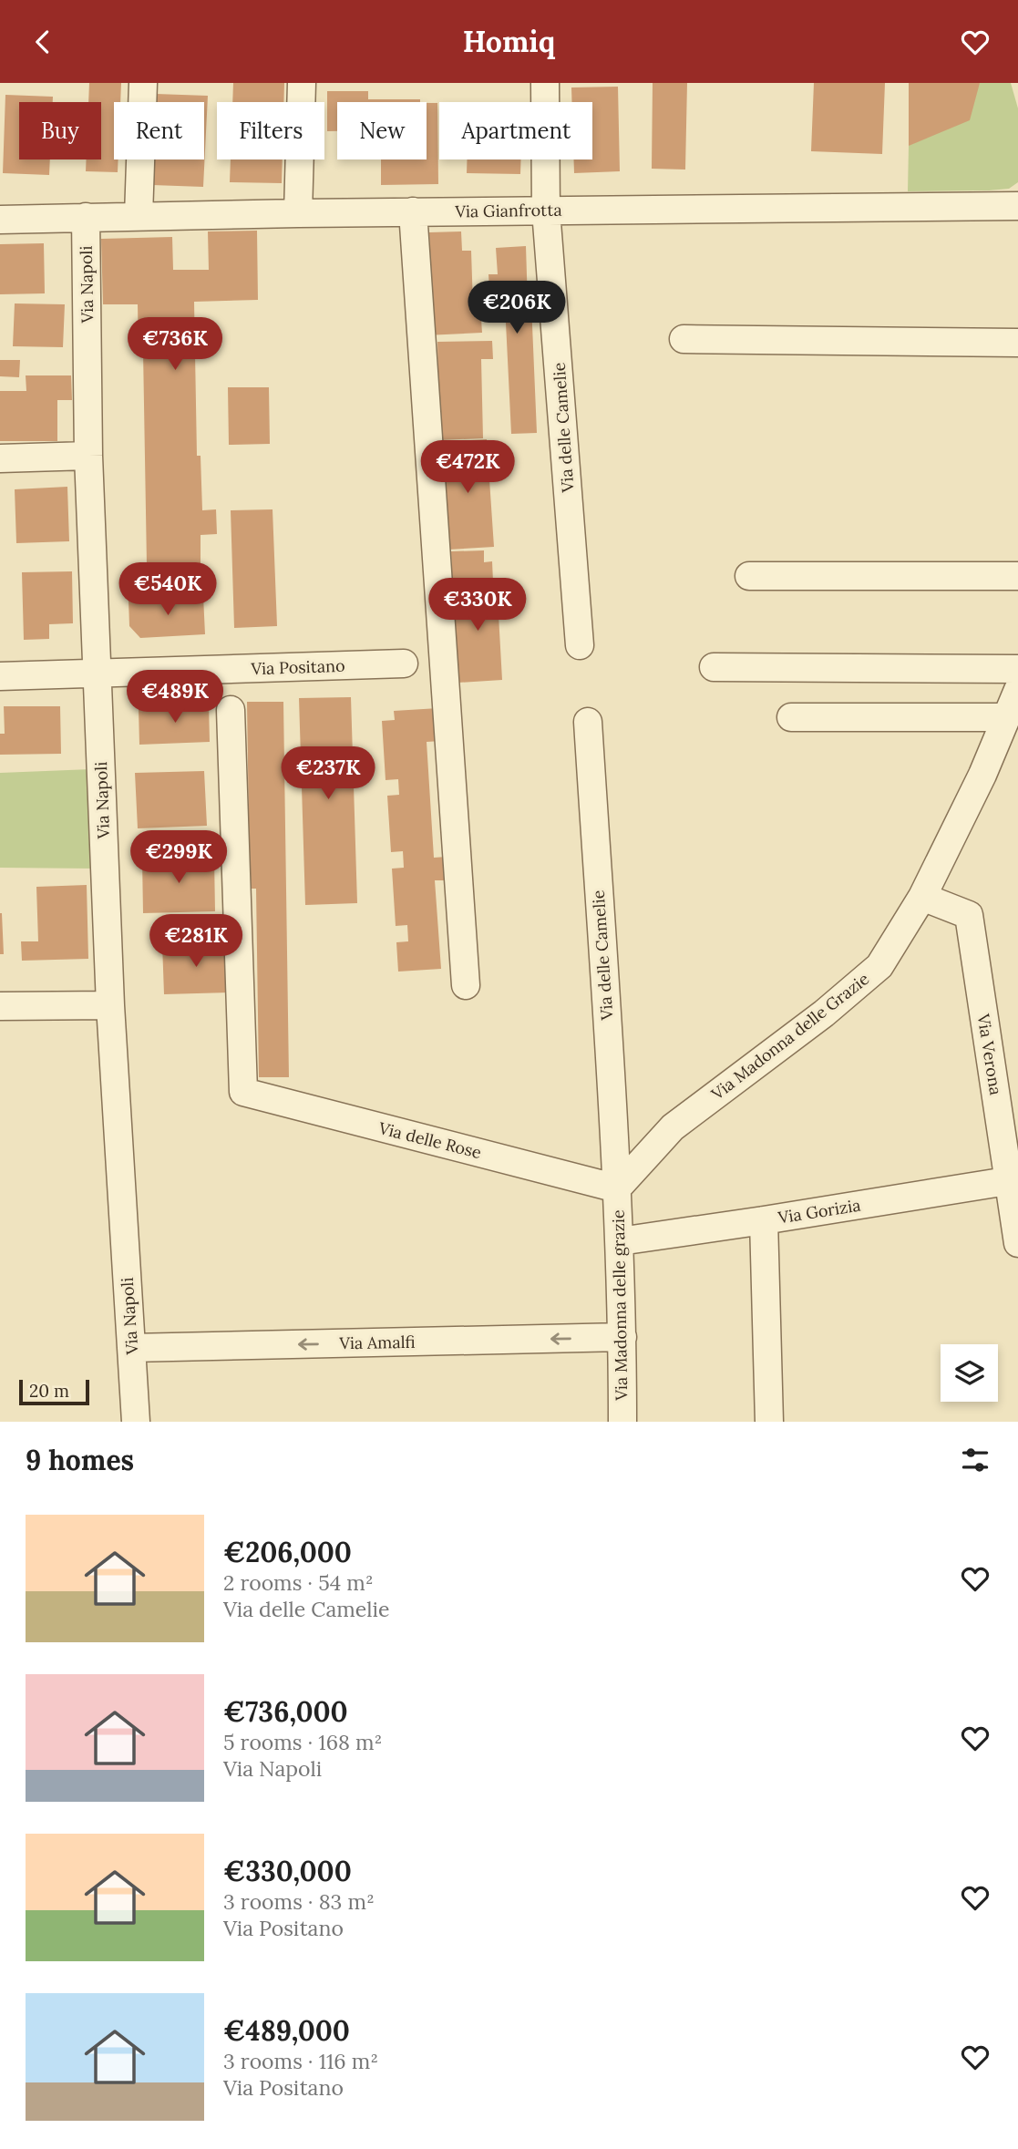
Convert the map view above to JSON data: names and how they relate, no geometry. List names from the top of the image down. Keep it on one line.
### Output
{"streets":{"street":["Via Gianfrotta","Via Napoli","Via delle Camelie","Via Positano","Via Madonna delle Grazie","Via Verona","Via delle Rose","Via Gorizia","Via Madonna delle grazie","Via Amalfi"]},"crossings":[["Via Gianfrotta","Via Napoli"],["Via Gianfrotta","Via delle Camelie"],["Via Napoli","Via Positano"],["Via Napoli","Via Amalfi"],["Via delle Camelie","Via Madonna delle Grazie"],["Via delle Camelie","Via delle Rose"],["Via delle Camelie","Via Madonna delle grazie"],["Via Madonna delle Grazie","Via Verona"],["Via Madonna delle Grazie","Via delle Rose"],["Via Madonna delle Grazie","Via Madonna delle grazie"],["Via Verona","Via Gorizia"],["Via delle Rose","Via Madonna delle grazie"],["Via Gorizia","Via Madonna delle grazie"],["Via Madonna delle grazie","Via Amalfi"]],"one_way":["Via Amalfi"],"scale_bar":"20 m","page":{"header":"Homiq","chip":["Buy","Rent","Filters","New","Apartment"],"price":["€206K","€736K","€472K","€540K","€330K","€489K","€237K","€299K","€281K"],"scale":"20 m","heading":"9 homes","list":[{"name":"€206,000","note":"2 rooms · 54 m² · Via delle Camelie"},{"name":"€736,000","note":"5 rooms · 168 m² · Via Napoli"},{"name":"€330,000","note":"3 rooms · 83 m² · Via Positano"},{"name":"€489,000","note":"3 rooms · 116 m² · Via Positano"}]}}
